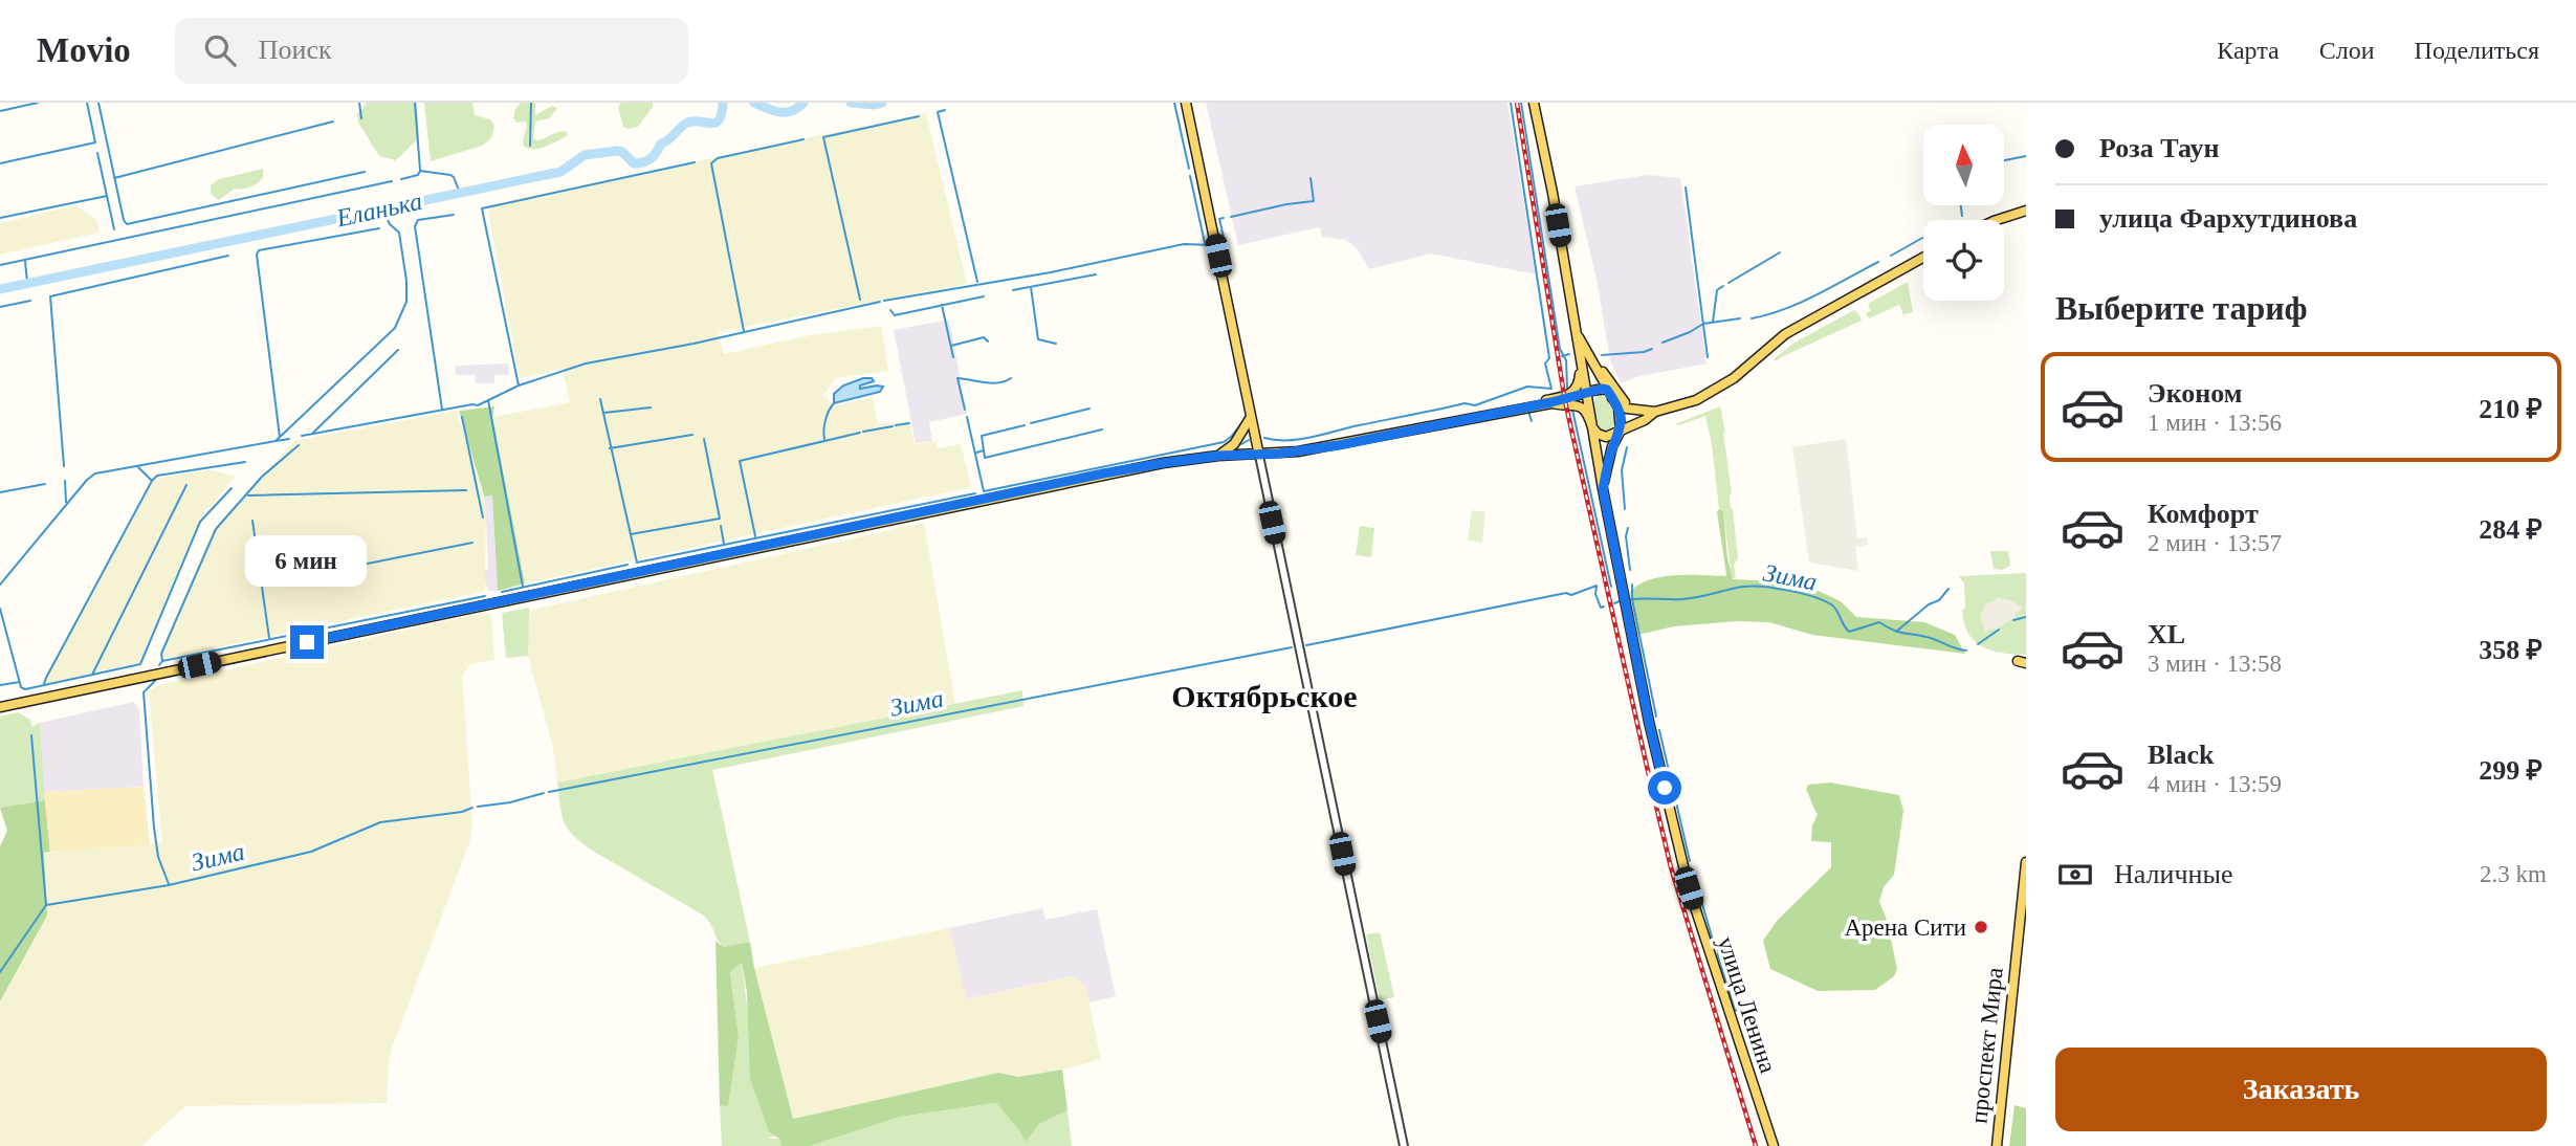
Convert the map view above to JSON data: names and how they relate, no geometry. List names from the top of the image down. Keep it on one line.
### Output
{"streets":{"main road":["улица Ленина","проспект Мира"]},"districts":["Октябрьское"],"water":["Еланька","Зима"],"places":["Арена Сити"],"north":"top","page":{"header":"Movio","search":"Поиск","nav":["Карта","Слои","Поделиться"],"banner":["Роза Таун","улица Фархутдинова"],"heading":"Выберите тариф","list":[{"name":"Эконом","note":"1 мин · 13:56","value":"210 ₽"},{"name":"Комфорт","note":"2 мин · 13:57","value":"284 ₽"},{"name":"XL","note":"3 мин · 13:58","value":"358 ₽"},{"name":"Black","note":"4 мин · 13:59","value":"299 ₽"}],"bubble":"6 мин","pay":["Наличные","2.3 km"],"buttons":"Заказать"}}
